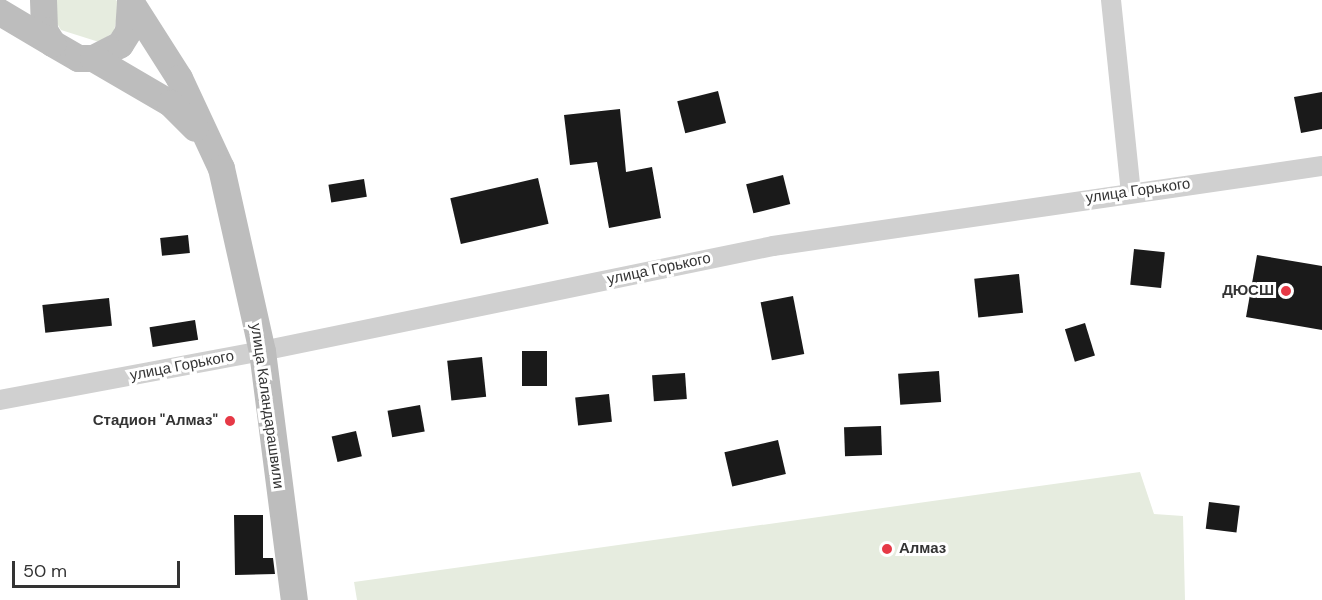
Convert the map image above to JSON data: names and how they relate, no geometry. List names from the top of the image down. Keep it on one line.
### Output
{"streets":{"main road":["улица Каландарашвили"],"street":["улица Горького"]},"crossings":[["улица Горького","улица Каландарашвили"]],"places":["ДЮСШ","Стадион \"Алмаз\"","Алмаз"],"scale_bar":"50 m"}
